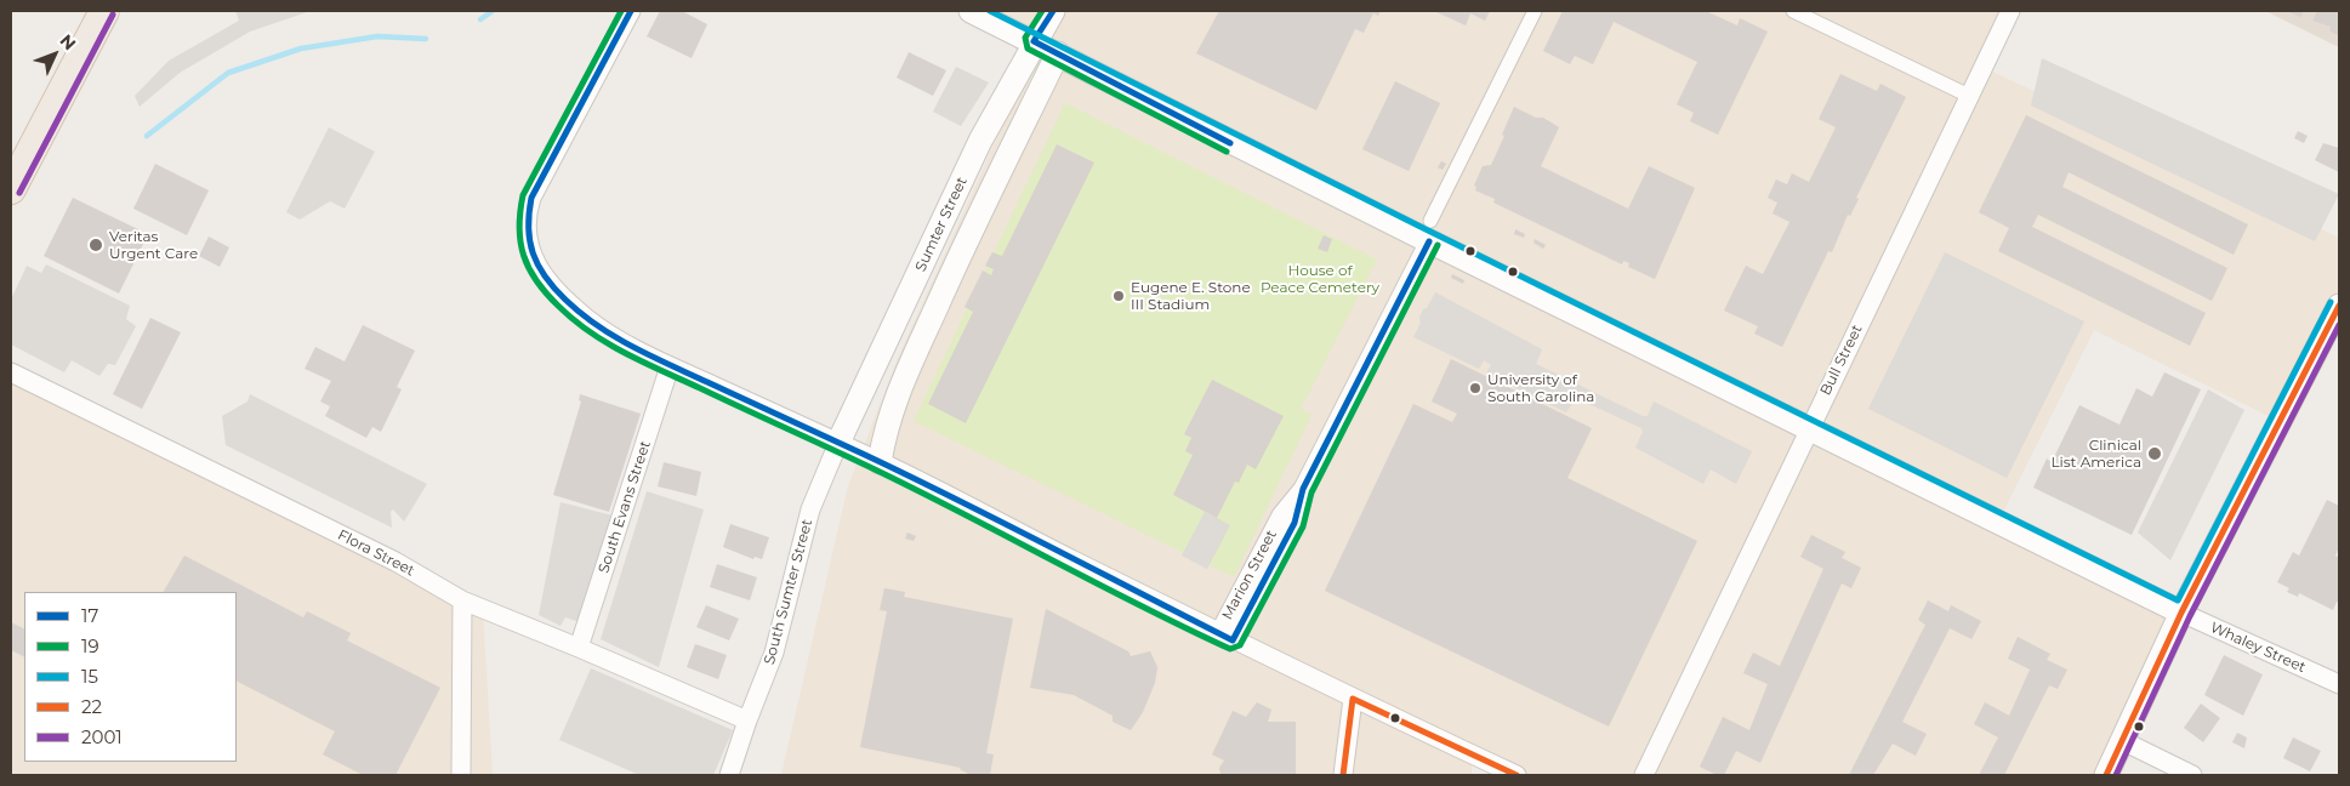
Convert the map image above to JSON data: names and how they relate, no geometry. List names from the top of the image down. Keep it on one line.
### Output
{"streets":{"street":["Sumter Street","Bull Street","South Evans Street","Flora Street","Marion Street","South Sumter Street","Whaley Street"]},"crossings":[["Sumter Street","South Sumter Street"],["Sumter Street","Whaley Street"],["Bull Street","Whaley Street"],["South Evans Street","Flora Street"],["Flora Street","South Sumter Street"],["Marion Street","Whaley Street"]],"parks":["House of Peace Cemetery"],"places":["Veritas Urgent Care","Eugene E. Stone III Stadium","University of South Carolina","Clinical List America"],"lines":["transit line 17","transit line 19","transit line 15","transit line 2001","transit line 22"],"legend":["17","19","15","22","2001"],"north":"top right"}
